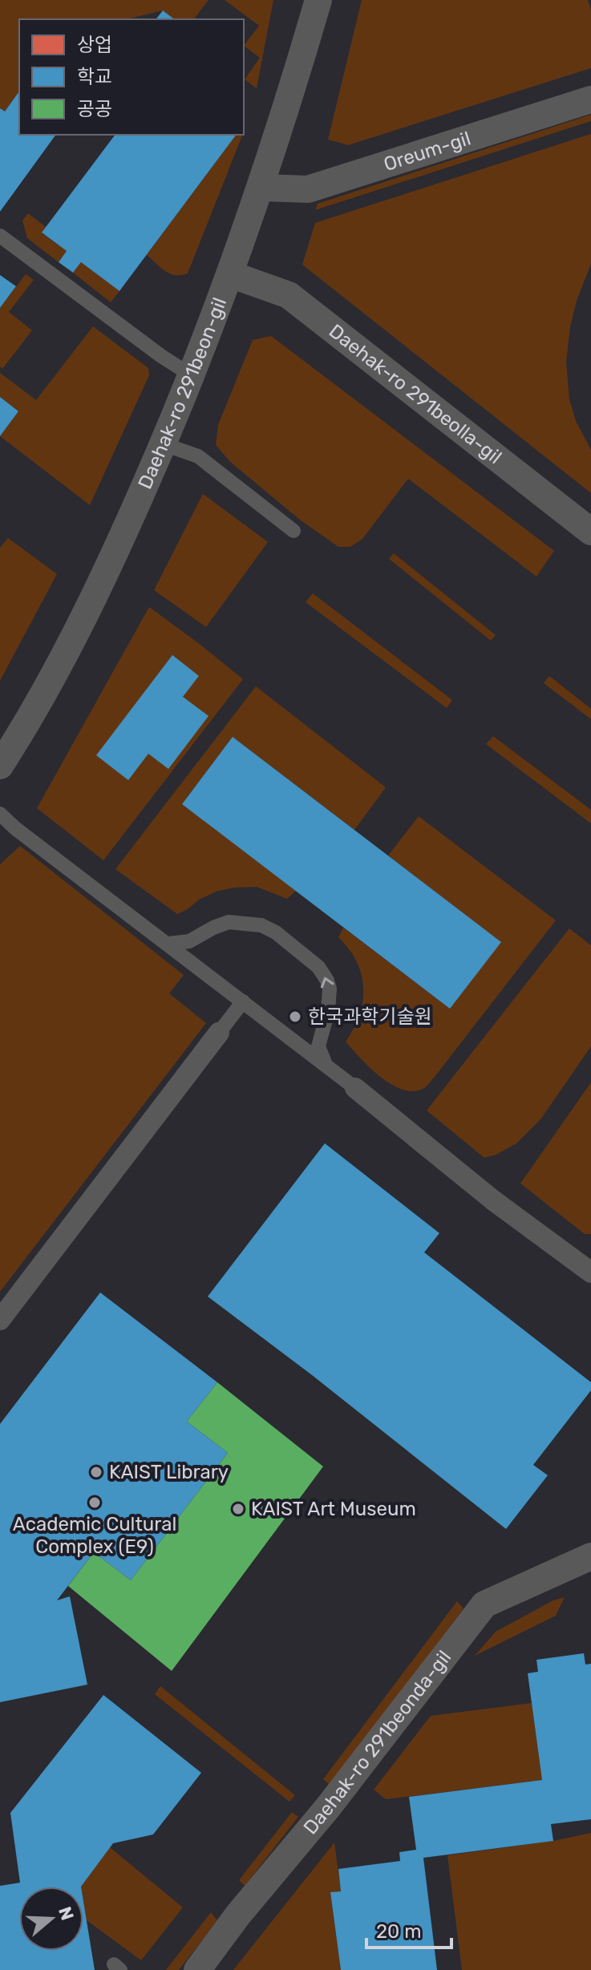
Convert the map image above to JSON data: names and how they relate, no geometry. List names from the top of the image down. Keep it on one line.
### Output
{"streets":{"street":["Oreum-gil","Daehak-ro 291beon-gil","Daehak-ro 291beolla-gil","Daehak-ro 291beonda-gil"]},"crossings":[["Oreum-gil","Daehak-ro 291beon-gil"],["Daehak-ro 291beon-gil","Daehak-ro 291beolla-gil"]],"places":["한국과학기술원","KAIST Library","Academic Cultural Complex (E9)","KAIST Art Museum"],"legend":["상업","학교","공공"],"scale_bar":"20 m","north":"right"}
